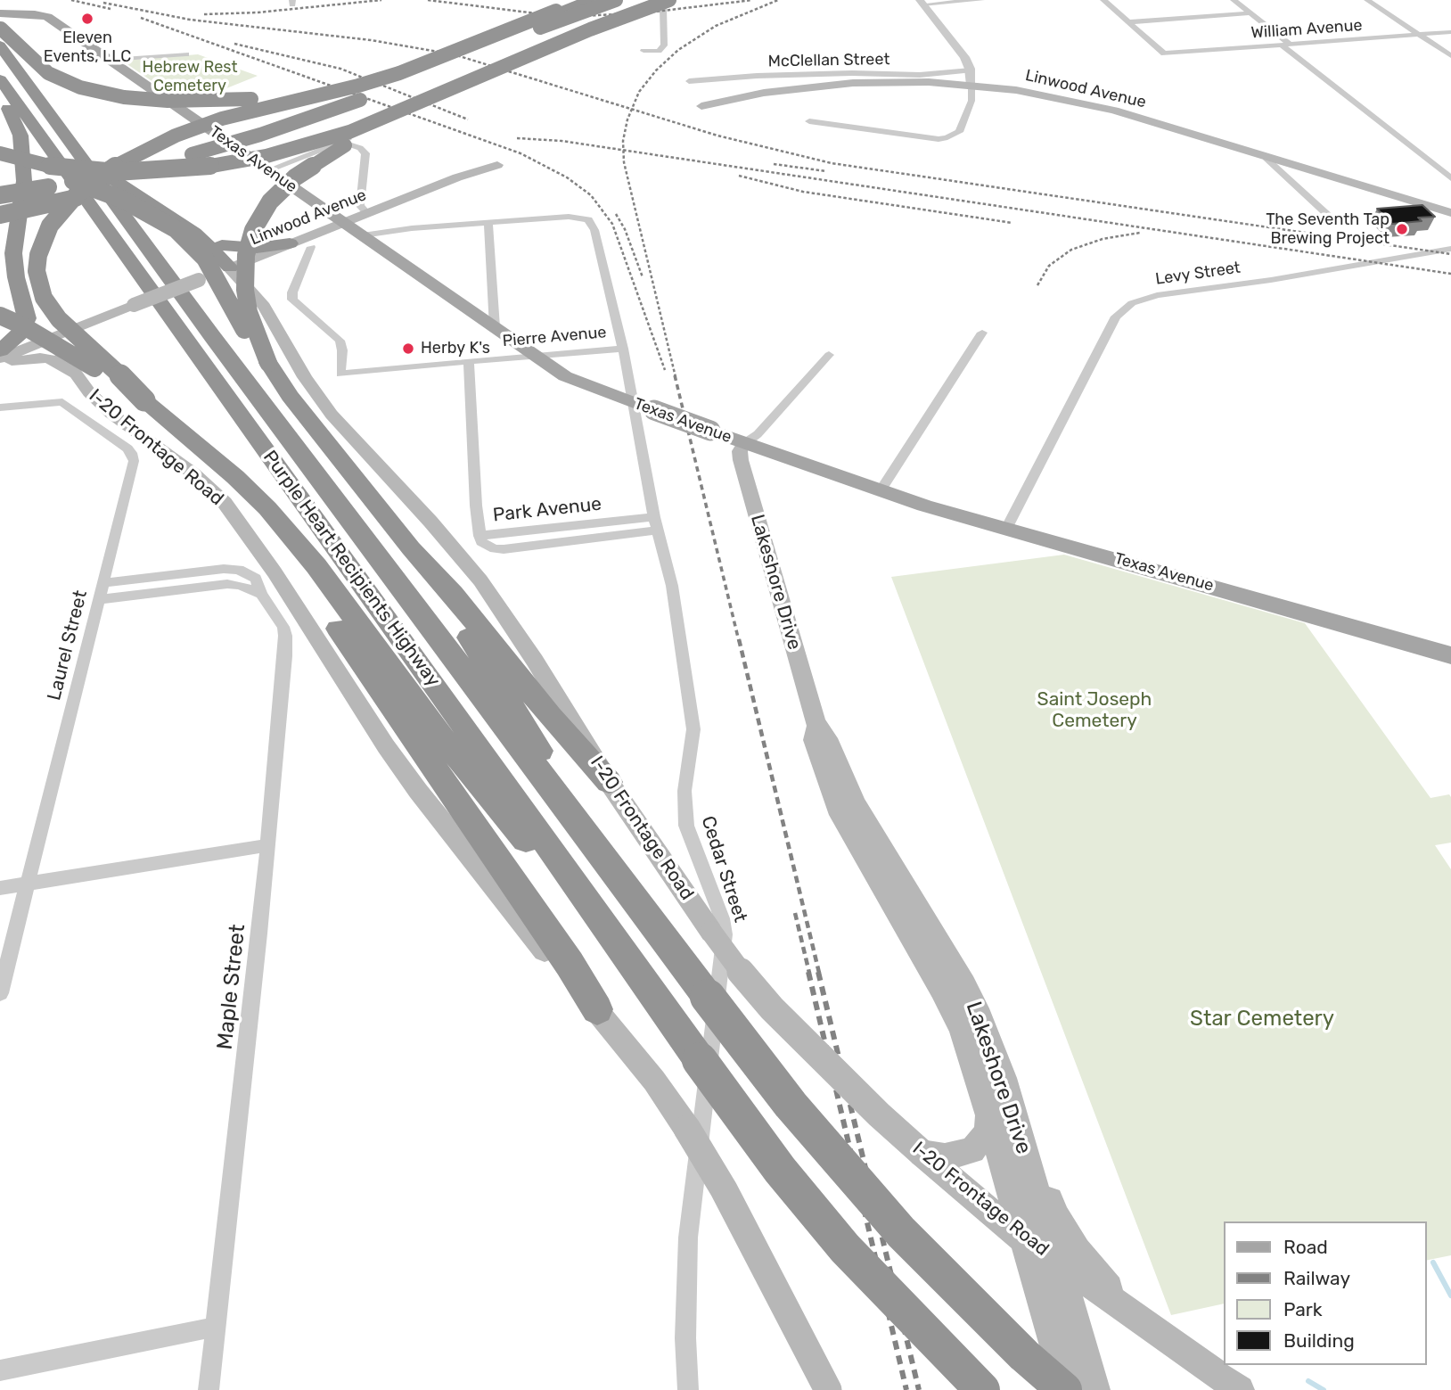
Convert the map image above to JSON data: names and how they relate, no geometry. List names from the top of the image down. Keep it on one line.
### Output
{"streets":{"highway":["Purple Heart Recipients Highway"],"main road":["Linwood Avenue","Texas Avenue","I-20 Frontage Road","Lakeshore Drive"],"street":["William Avenue","McClellan Street","Levy Street","Pierre Avenue","Park Avenue","Laurel Street","Cedar Street","Maple Street"]},"crossings":[["Linwood Avenue","Texas Avenue"],["Linwood Avenue","I-20 Frontage Road"],["Texas Avenue","Levy Street"],["Texas Avenue","Pierre Avenue"],["Texas Avenue","Purple Heart Recipients Highway"],["Texas Avenue","Lakeshore Drive"],["Texas Avenue","Cedar Street"],["Pierre Avenue","Park Avenue"],["Pierre Avenue","Cedar Street"],["I-20 Frontage Road","Lakeshore Drive"],["Park Avenue","Cedar Street"],["Purple Heart Recipients Highway","Lakeshore Drive"]],"parks":["Hebrew Rest Cemetery","Saint Joseph Cemetery","Star Cemetery"],"places":["Eleven Events, LLC","The Seventh Tap Brewing Project","Herby K's"],"legend":["Road","Railway","Park","Building"]}
